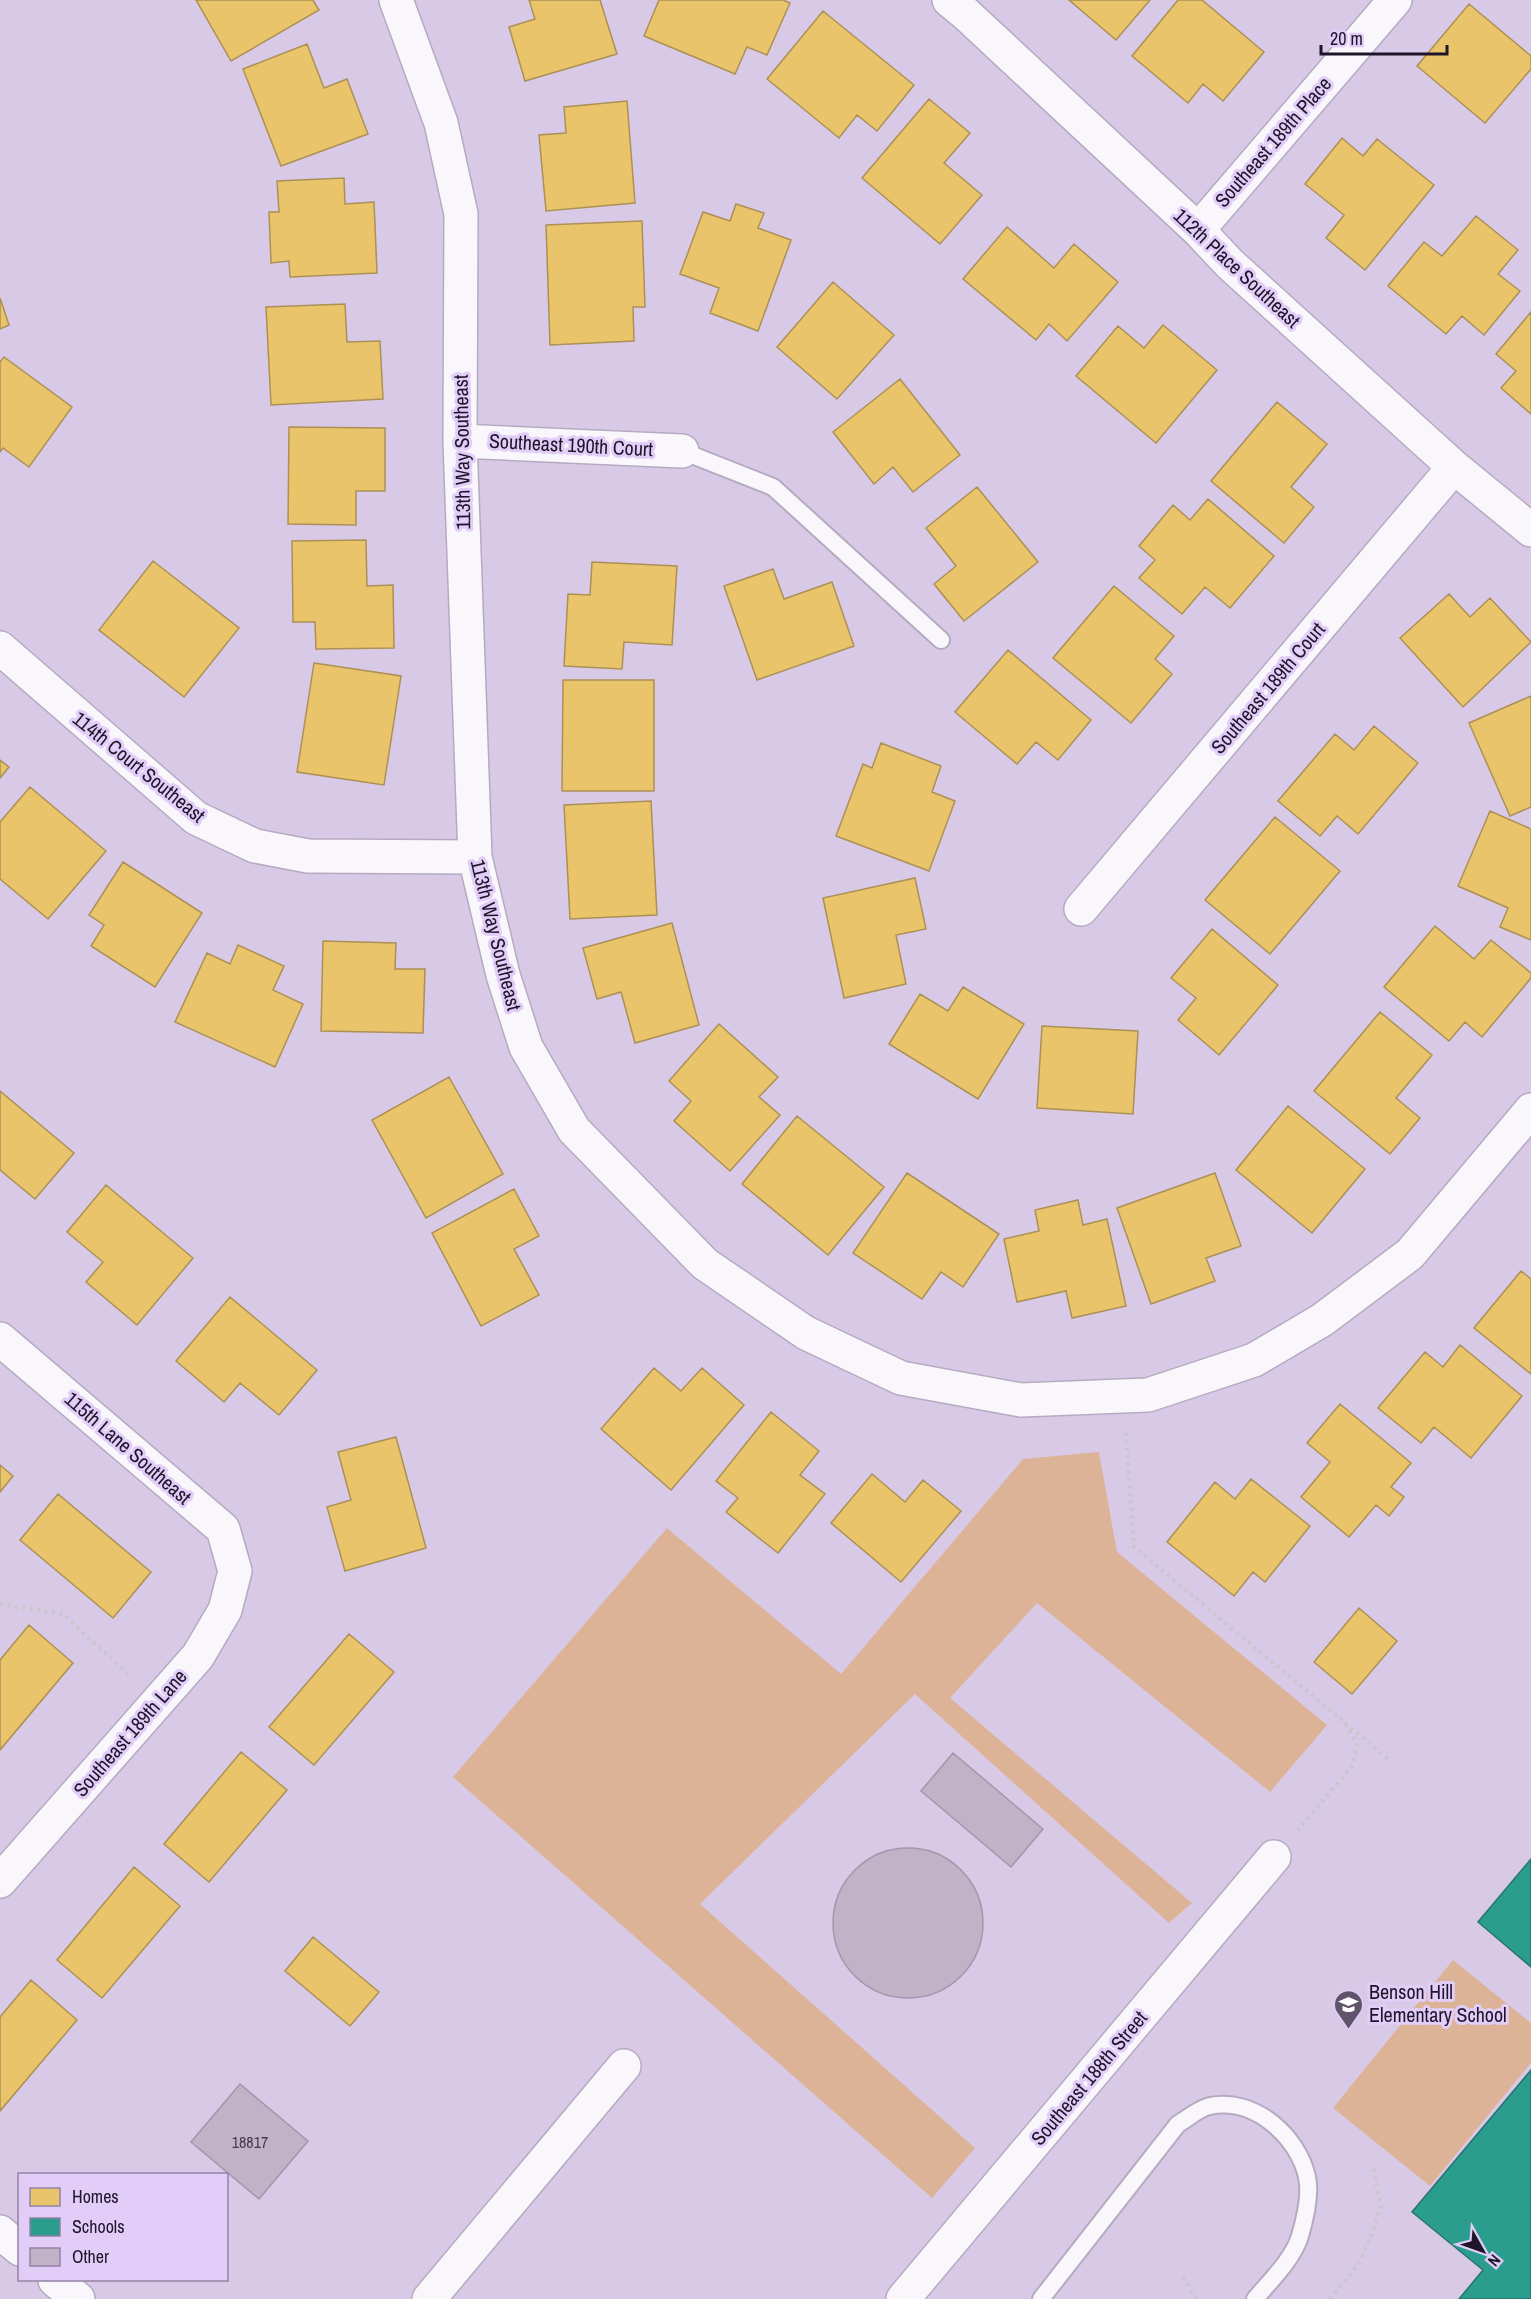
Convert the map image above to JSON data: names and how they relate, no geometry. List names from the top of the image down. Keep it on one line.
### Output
{"streets":{"street":["Southeast 189th Place","112th Place Southeast","Southeast 190th Court","113th Way Southeast","Southeast 189th Court","114th Court Southeast","115th Lane Southeast","Southeast 189th Lane","Southeast 188th Street"]},"crossings":[["Southeast 189th Place","112th Place Southeast"],["112th Place Southeast","Southeast 189th Court"],["Southeast 190th Court","113th Way Southeast"],["113th Way Southeast","114th Court Southeast"],["115th Lane Southeast","Southeast 189th Lane"]],"places":{"school or university":["Benson Hill Elementary School"]},"house_numbers":["18817"],"legend":["Homes","Schools","Other"],"scale_bar":"20 m","north":"bottom right"}
